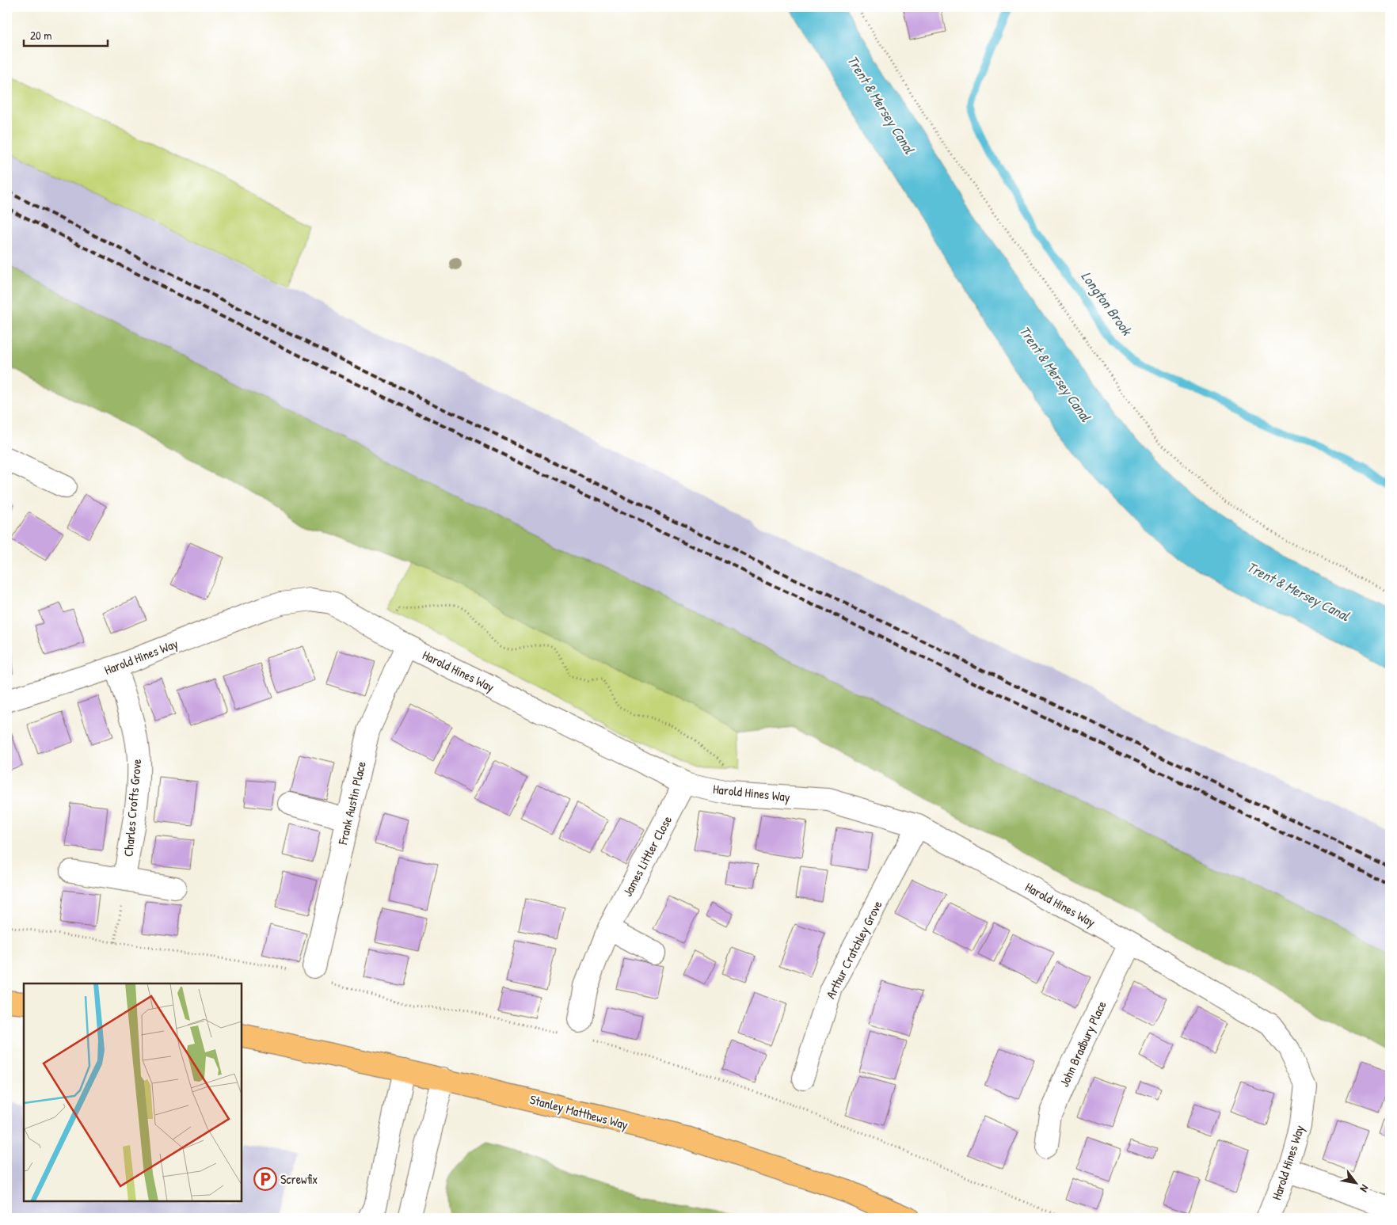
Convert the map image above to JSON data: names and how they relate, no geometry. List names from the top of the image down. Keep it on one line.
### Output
{"streets":{"main road":["Stanley Matthews Way"],"street":["Harold Hines Way","Frank Austin Place","Charles Crofts Grove","James Littler Close","Arthur Cratchley Grove","John Bradbury Place"]},"crossings":[["Harold Hines Way","Frank Austin Place"],["Harold Hines Way","Charles Crofts Grove"],["Harold Hines Way","James Littler Close"],["Harold Hines Way","Arthur Cratchley Grove"],["Harold Hines Way","John Bradbury Place"]],"water":["Trent & Mersey Canal","Longton Brook"],"places":{"parking":["Screwfix"]},"scale_bar":"20 m","north":"bottom right"}
